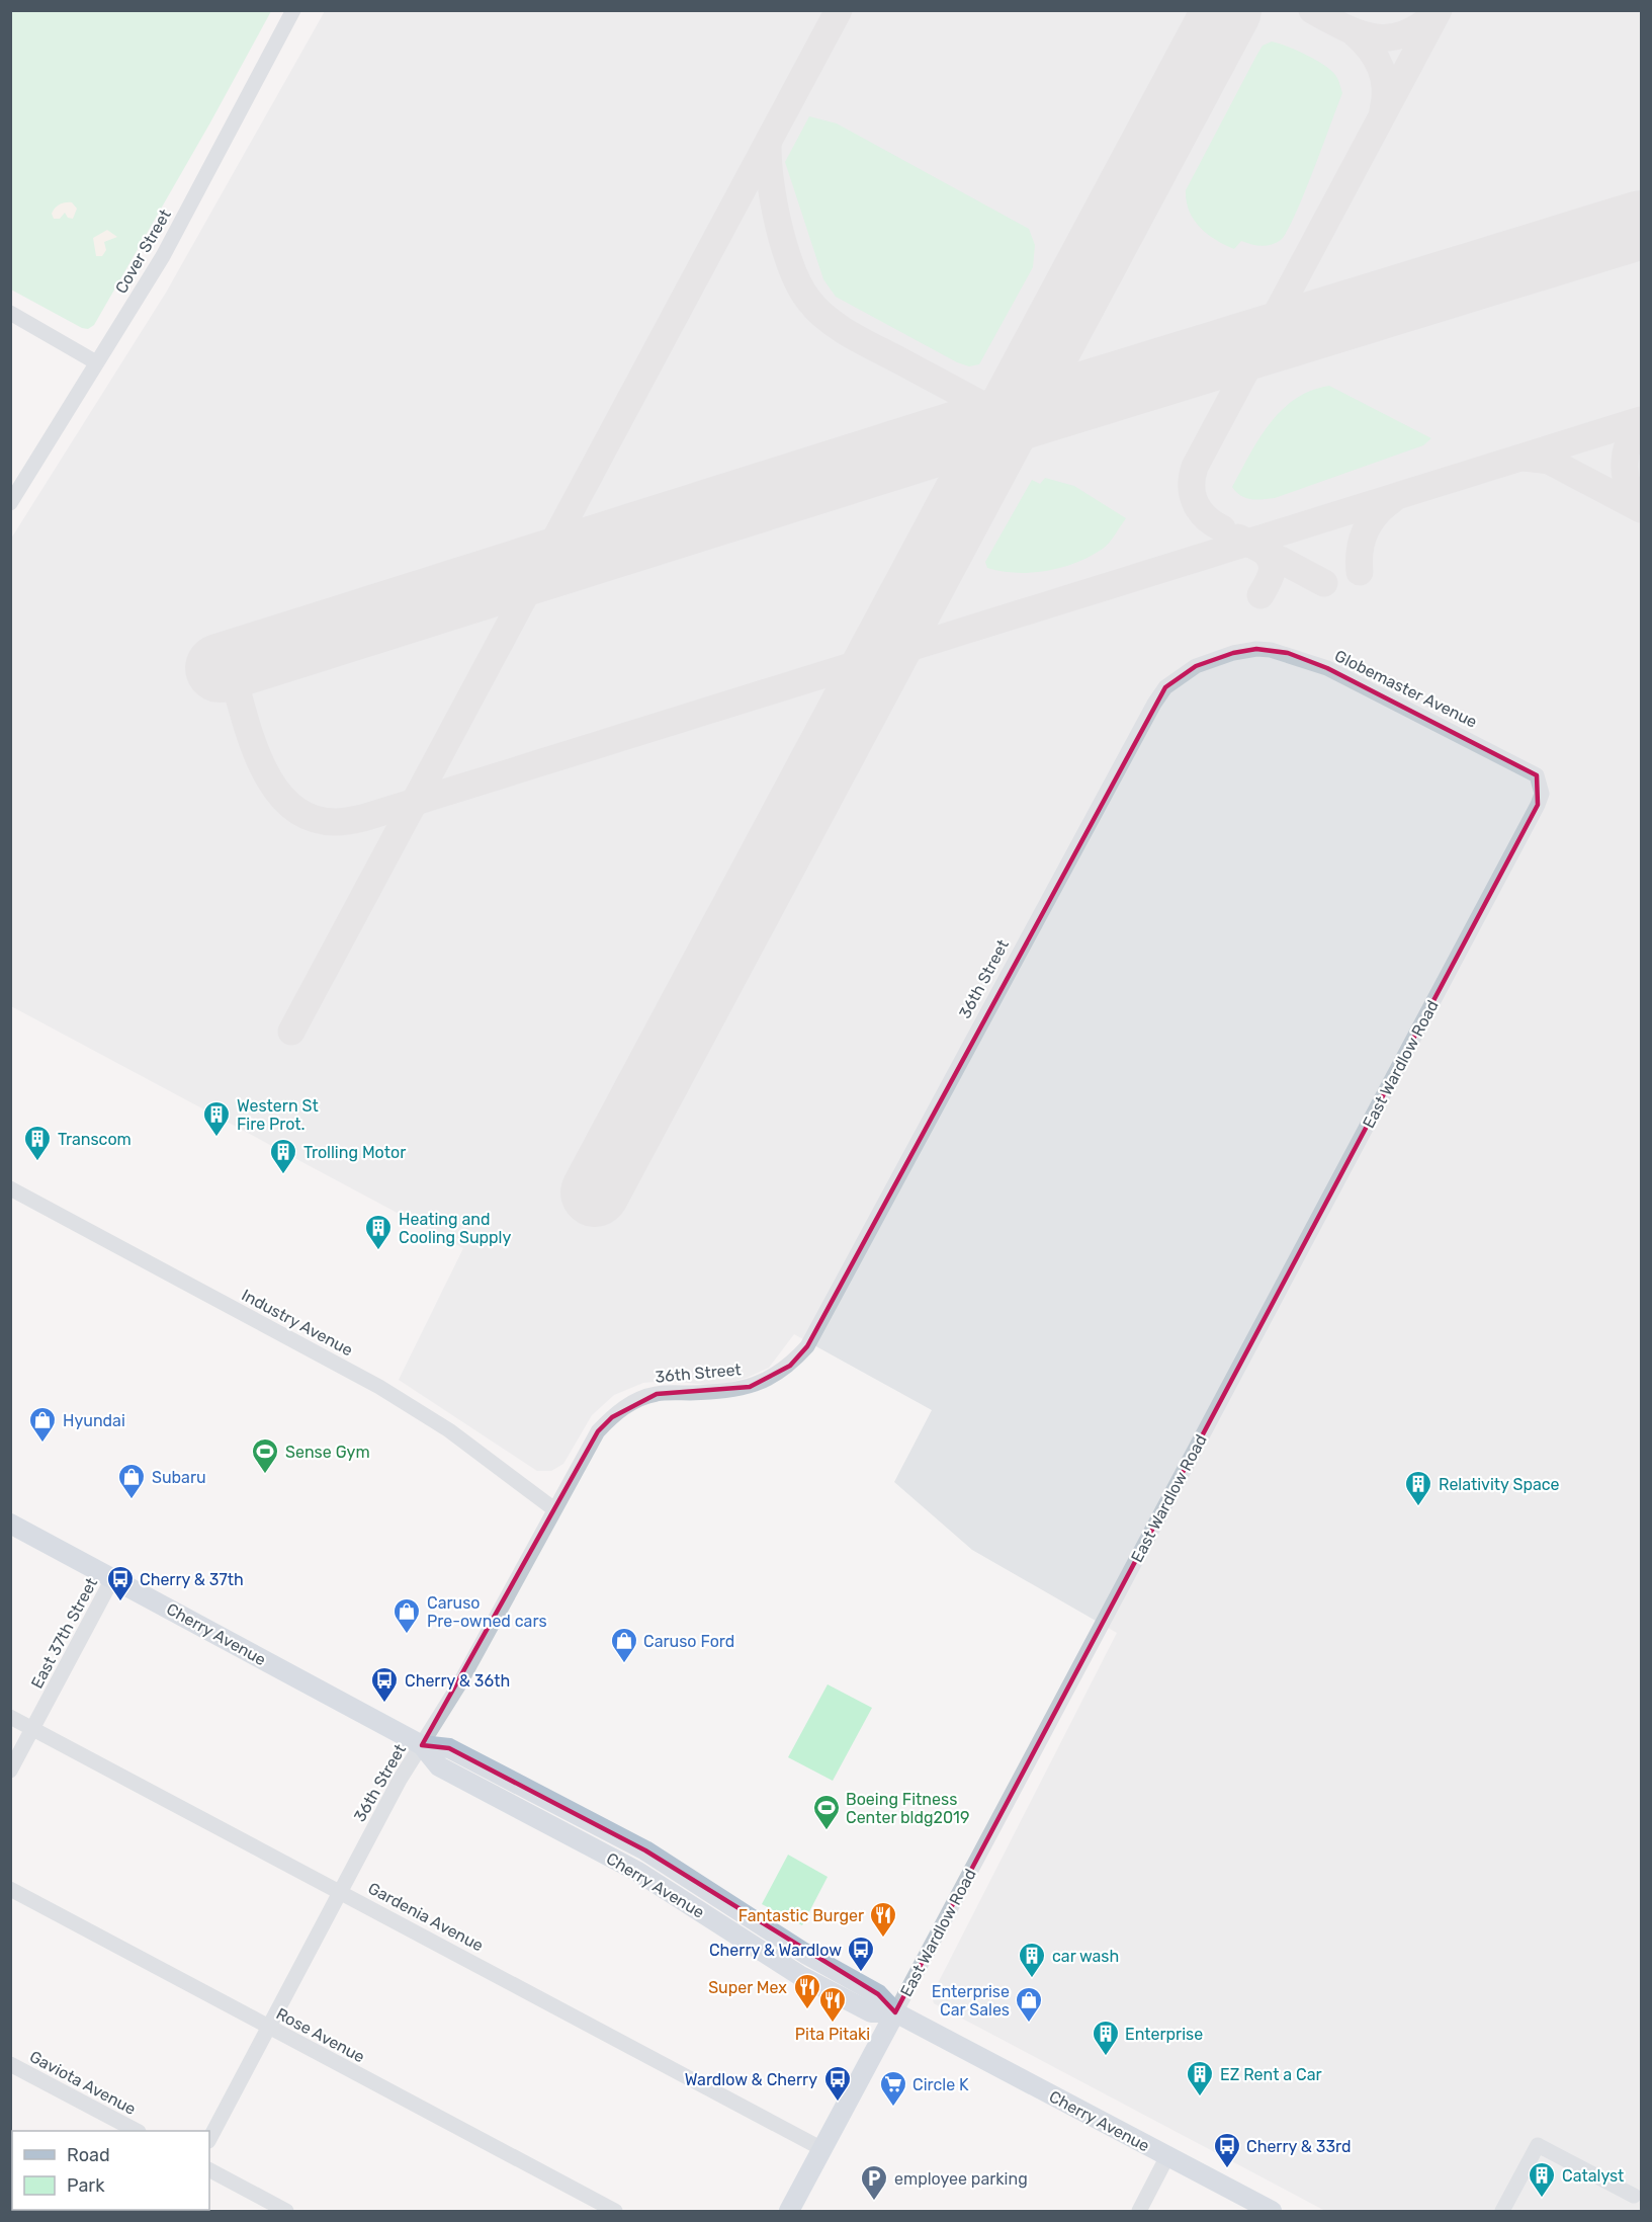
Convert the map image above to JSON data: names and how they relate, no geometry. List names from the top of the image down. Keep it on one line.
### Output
{"streets":{"main road":["East Wardlow Road","Cherry Avenue"],"street":["Cover Street","Globemaster Avenue","36th Street","Industry Avenue","East 37th Street","Gardenia Avenue","Rose Avenue","Gaviota Avenue"]},"crossings":[["Globemaster Avenue","36th Street"],["Globemaster Avenue","East Wardlow Road"],["36th Street","Industry Avenue"],["36th Street","Cherry Avenue"],["36th Street","Gardenia Avenue"],["36th Street","Rose Avenue"],["East Wardlow Road","Cherry Avenue"],["East Wardlow Road","Gardenia Avenue"],["East 37th Street","Cherry Avenue"],["East 37th Street","Gardenia Avenue"]],"places":{"building":["Western St Fire Prot.","Transcom","Trolling Motor","Heating and Cooling Supply","Relativity Space","car wash","Enterprise","EZ Rent a Car","Catalyst"],"shop":["Hyundai","Subaru","Caruso Pre-owned cars","Caruso Ford","Enterprise Car Sales"],"sports":["Sense Gym","Boeing Fitness Center bldg2019"],"bus stop":["Cherry & 37th","Cherry & 36th","Cherry & Wardlow","Wardlow & Cherry","Cherry & 33rd"],"restaurant":["Fantastic Burger","Super Mex","Pita Pitaki"],"supermarket":["Circle K"],"parking":["employee parking"]},"legend":["Road","Park"]}
